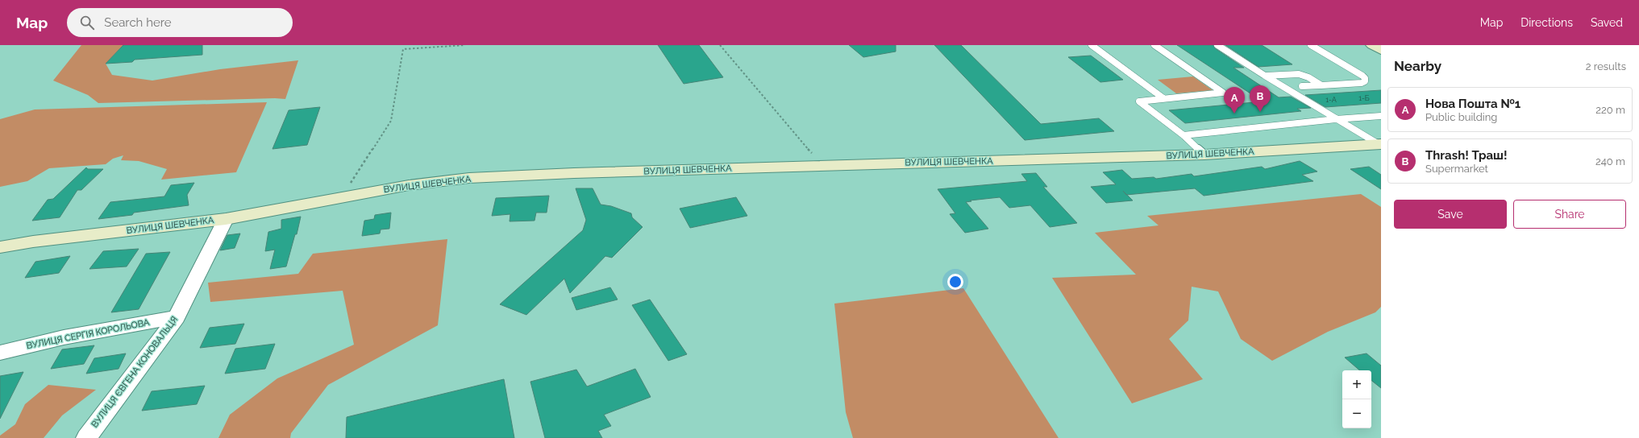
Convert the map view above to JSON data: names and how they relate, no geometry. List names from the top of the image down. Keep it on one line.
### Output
{"streets":{"street":["ВУЛИЦЯ ШЕВЧЕНКА","ВУЛИЦЯ СЕРГІЯ КОРОЛЬОВА","ВУЛИЦЯ ЄВГЕНА КОНОВАЛЬЦЯ"]},"crossings":[["ВУЛИЦЯ ШЕВЧЕНКА","ВУЛИЦЯ ЄВГЕНА КОНОВАЛЬЦЯ"],["ВУЛИЦЯ СЕРГІЯ КОРОЛЬОВА","ВУЛИЦЯ ЄВГЕНА КОНОВАЛЬЦЯ"]],"house_numbers":["1-Б","1-А"],"page":{"header":"Map","search":"Search here","nav":["Map","Directions","Saved"],"heading":["Nearby","2 results"],"pins":["B","A"],"list":[{"mark":"A","name":"Нова Пошта №1","note":"Public building","value":"220 m"},{"mark":"B","name":"Thrash! Траш!","note":"Supermarket","value":"240 m"}],"buttons":["Save","Share"],"map_buttons":["+","−"]}}
